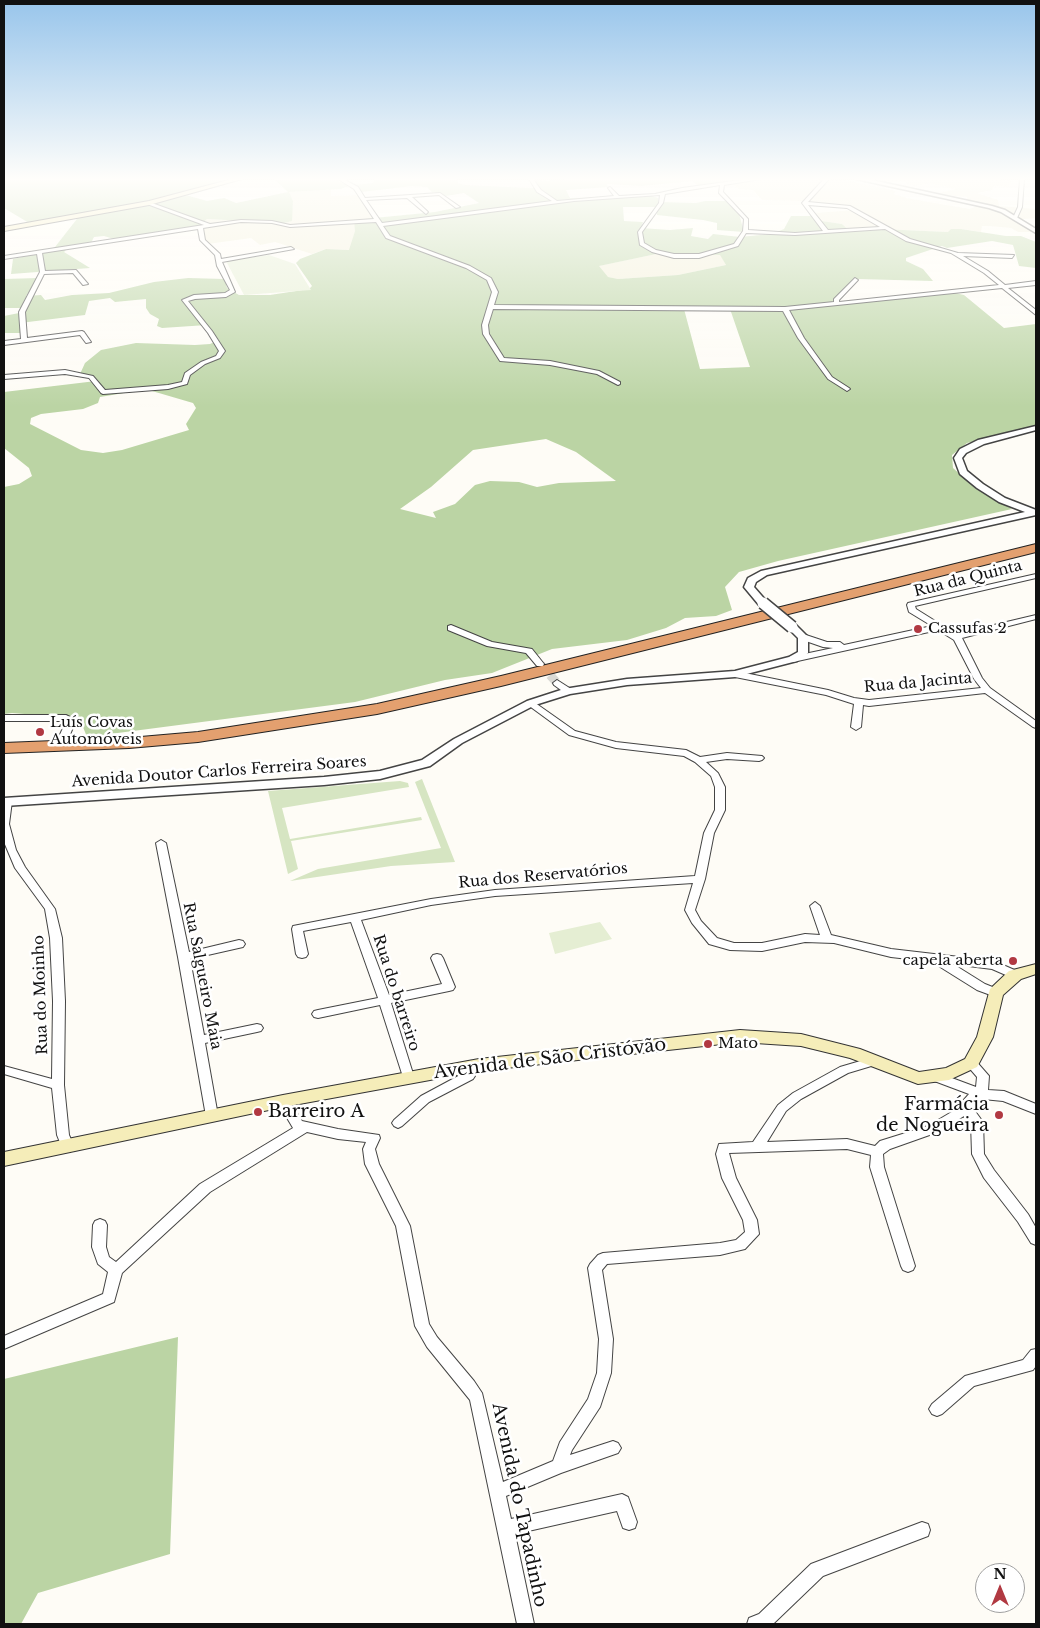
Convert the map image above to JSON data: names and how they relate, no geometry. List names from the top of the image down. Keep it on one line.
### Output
{"streets":{"main road":["Avenida de São Cristóvão"],"street":["Rua da Quinta","Rua da Jacinta","Avenida Doutor Carlos Ferreira Soares","Rua dos Reservatórios","Rua Salgueiro Maia","Rua do barreiro","Rua do Moinho","Avenida do Tapadinho"]},"crossings":[["Rua da Jacinta","Avenida Doutor Carlos Ferreira Soares"],["Avenida Doutor Carlos Ferreira Soares","Rua do Moinho"],["Rua dos Reservatórios","Rua do barreiro"],["Rua Salgueiro Maia","Avenida de São Cristóvão"],["Rua do barreiro","Avenida de São Cristóvão"],["Rua do Moinho","Avenida de São Cristóvão"]],"places":["Cassufas 2","Luís Covas Automóveis","capela aberta","Mato","Barreiro A","Farmácia de Nogueira"],"north":"top"}
